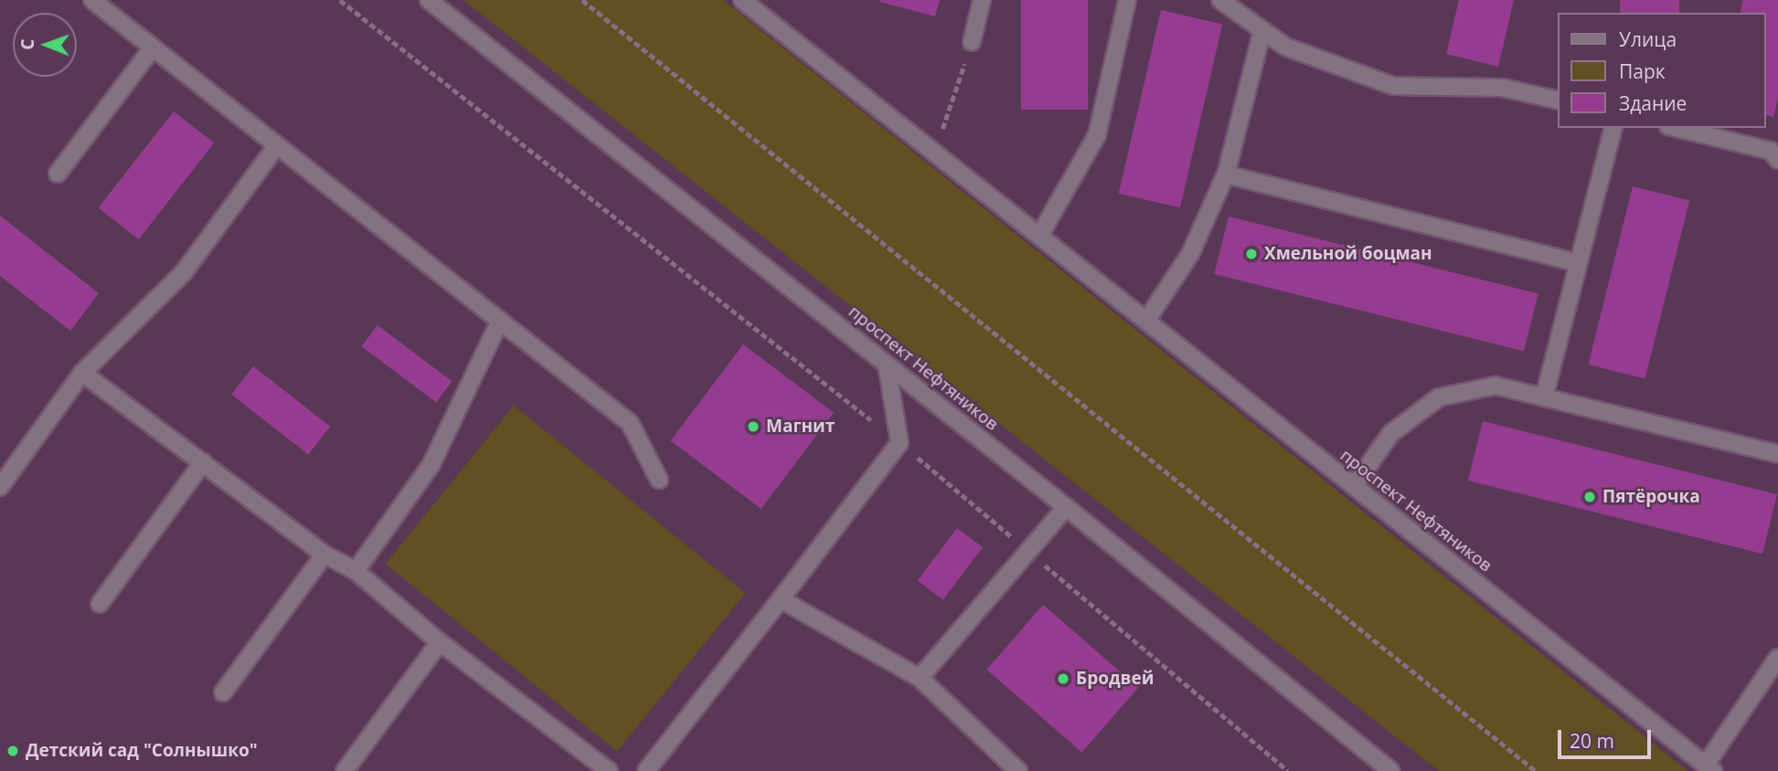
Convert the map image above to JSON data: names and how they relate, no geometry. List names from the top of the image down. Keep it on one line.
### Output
{"streets":{"street":["проспект Нефтяников"]},"places":["Хмельной боцман","Магнит","Пятёрочка","Бродвей","Детский сад \"Солнышко\""],"legend":["Улица","Парк","Здание"],"scale_bar":"20 m","north":"left"}
